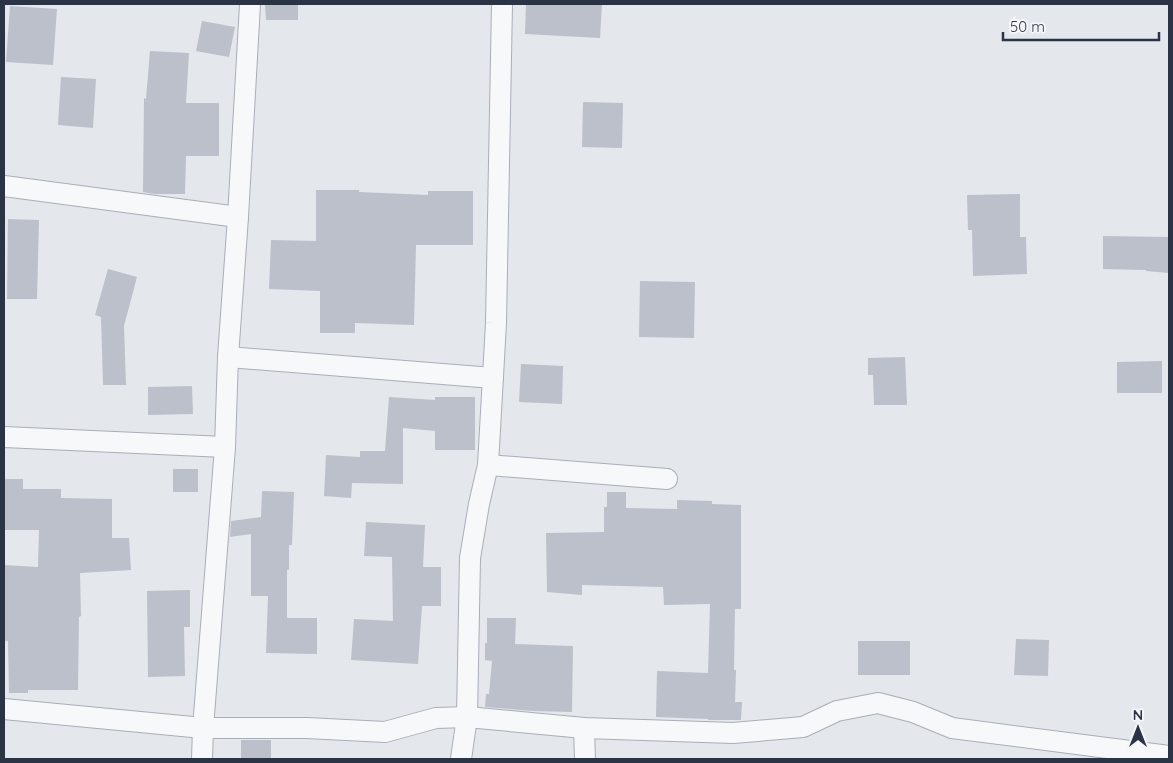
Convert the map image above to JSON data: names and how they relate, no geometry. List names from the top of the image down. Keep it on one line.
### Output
{"scale_bar":"50 m","north":"top"}
